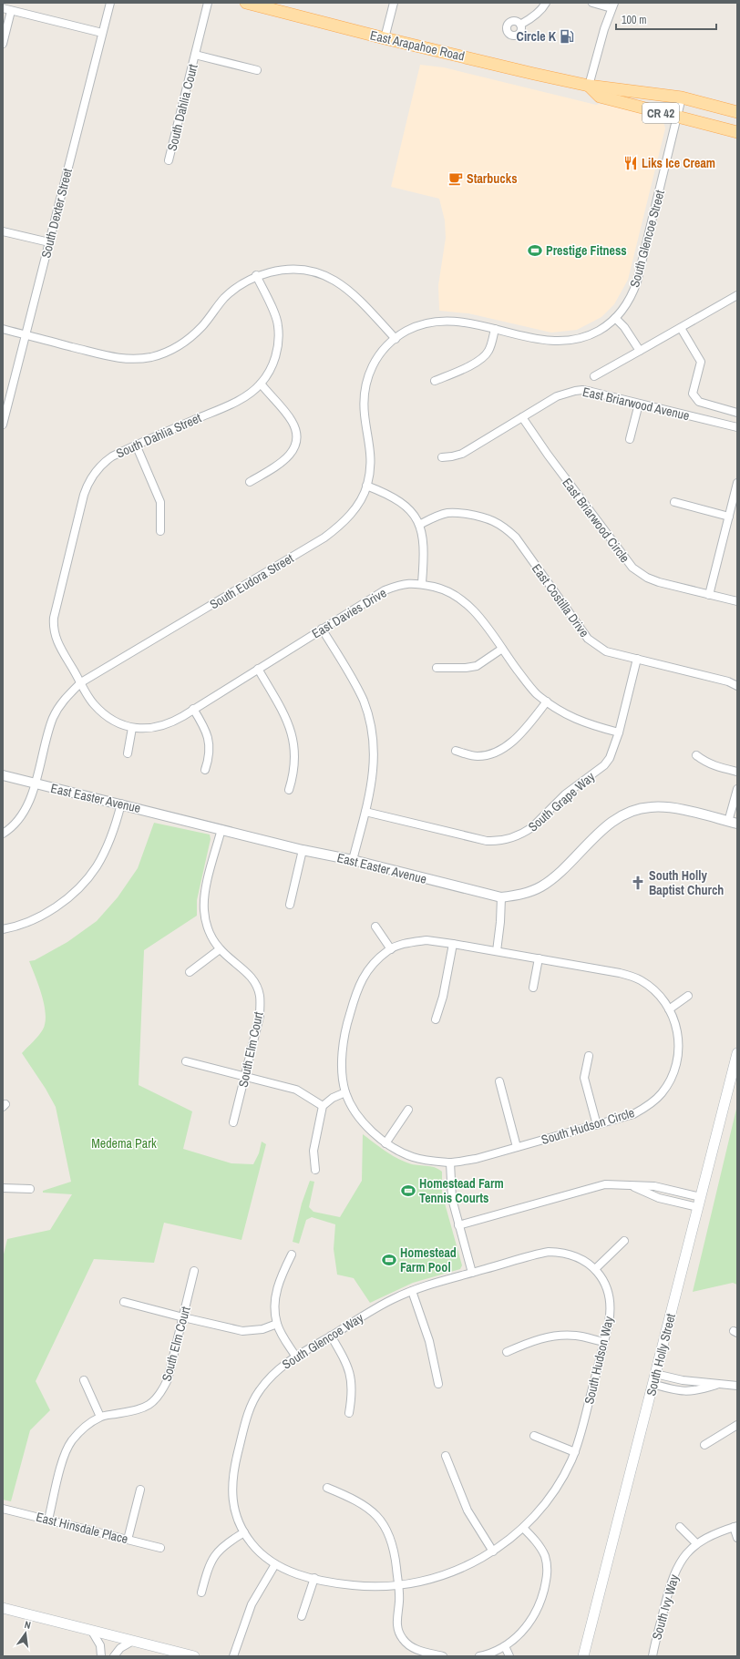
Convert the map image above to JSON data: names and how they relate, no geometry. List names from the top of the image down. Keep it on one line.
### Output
{"streets":{"main road":["East Arapahoe Road","CR 42","South Holly Street"],"street":["South Dahlia Court","South Dexter Street","South Glencoe Street","East Briarwood Avenue","South Dahlia Street","East Briarwood Circle","South Eudora Street","East Costilla Drive","East Davies Drive","East Easter Avenue","South Grape Way","South Elm Court","South Hudson Circle","South Glencoe Way","South Hudson Way","East Hinsdale Place","South Ivy Way"]},"crossings":[["East Arapahoe Road","South Glencoe Street"],["South Glencoe Street","South Eudora Street"],["East Briarwood Avenue","East Briarwood Circle"],["South Dahlia Street","South Eudora Street"],["South Dahlia Street","East Davies Drive"],["South Eudora Street","East Davies Drive"],["South Eudora Street","East Easter Avenue"],["East Costilla Drive","South Grape Way"],["East Davies Drive","South Grape Way"],["East Easter Avenue","South Elm Court"],["South Elm Court","East Hinsdale Place"],["South Glencoe Way","South Hudson Way"]],"parks":["Medema Park"],"places":{"fuel station":["Circle K"],"restaurant":["Liks Ice Cream"],"cafe":["Starbucks"],"sports":["Prestige Fitness","Homestead Farm Tennis Courts","Homestead Farm Pool"],"church":["South Holly Baptist Church"]},"scale_bar":"100 m","north":"top"}
